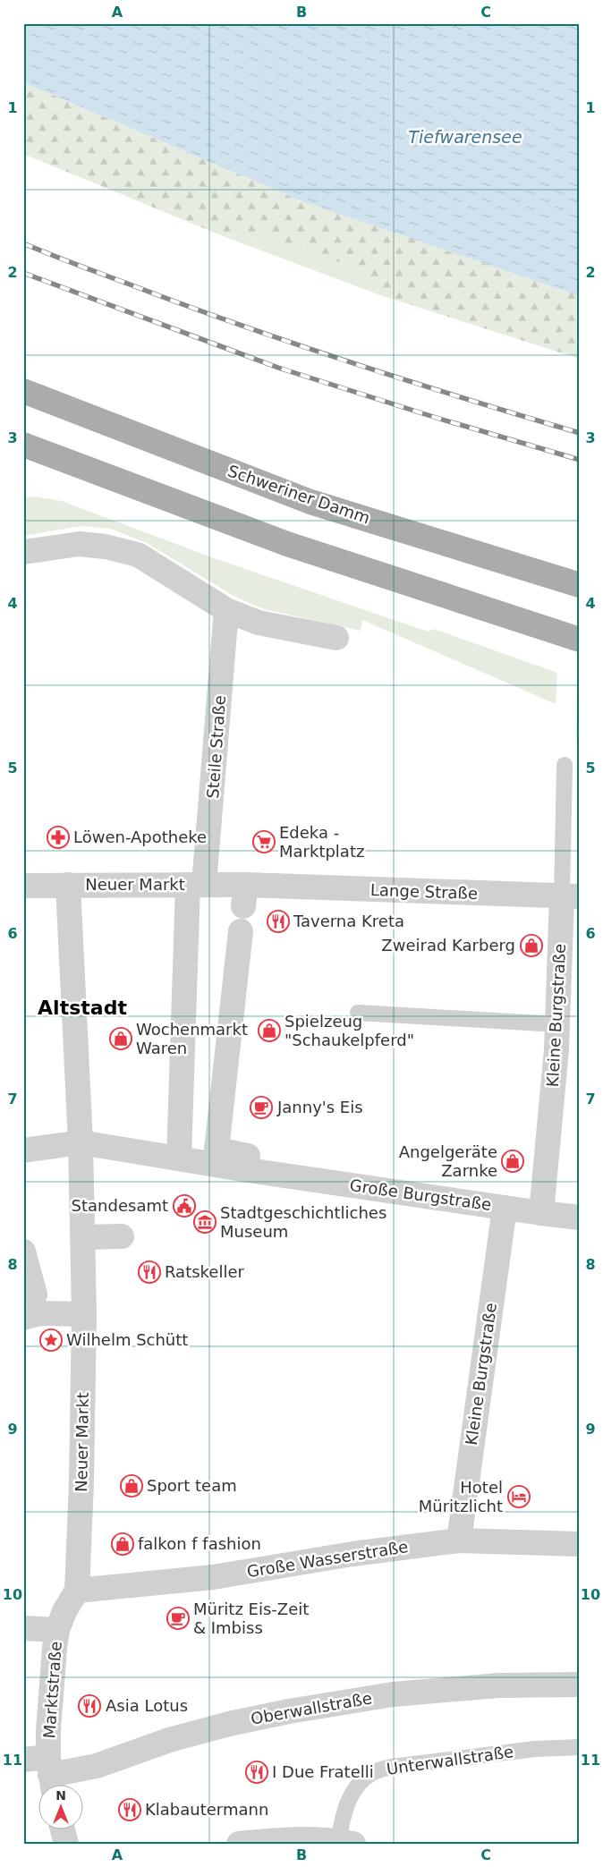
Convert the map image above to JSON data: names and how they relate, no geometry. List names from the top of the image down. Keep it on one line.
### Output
{"streets":{"main road":["Schweriner Damm"],"street":["Steile Straße","Neuer Markt","Lange Straße","Kleine Burgstraße","Große Burgstraße","Große Wasserstraße","Marktstraße","Oberwallstraße"],"lane":["Unterwallstraße"]},"crossings":[["Steile Straße","Neuer Markt"],["Neuer Markt","Lange Straße"],["Neuer Markt","Große Burgstraße"],["Neuer Markt","Große Wasserstraße"],["Neuer Markt","Marktstraße"],["Lange Straße","Kleine Burgstraße"],["Kleine Burgstraße","Große Burgstraße"],["Kleine Burgstraße","Große Wasserstraße"],["Große Wasserstraße","Marktstraße"],["Marktstraße","Oberwallstraße"]],"districts":["Altstadt"],"water":["Tiefwarensee"],"places":{"pharmacy":["Löwen-Apotheke"],"supermarket":["Edeka - Marktplatz"],"restaurant":["Taverna Kreta","Ratskeller","Asia Lotus","I Due Fratelli","Klabautermann"],"shop":["Zweirad Karberg","Spielzeug \"Schaukelpferd\"","Wochenmarkt Waren","Angelgeräte Zarnke","Sport team","falkon f fashion"],"cafe":["Janny's Eis","Müritz Eis-Zeit & Imbiss"],"public building":["Standesamt"],"museum":["Stadtgeschichtliches Museum"],"place":["Wilhelm Schütt"],"hotel":["Hotel Müritzlicht"]},"north":"top","grid":{"columns":["A","B","C"],"rows":["1","2","3","4","5","6","7","8","9","10","11"]}}
